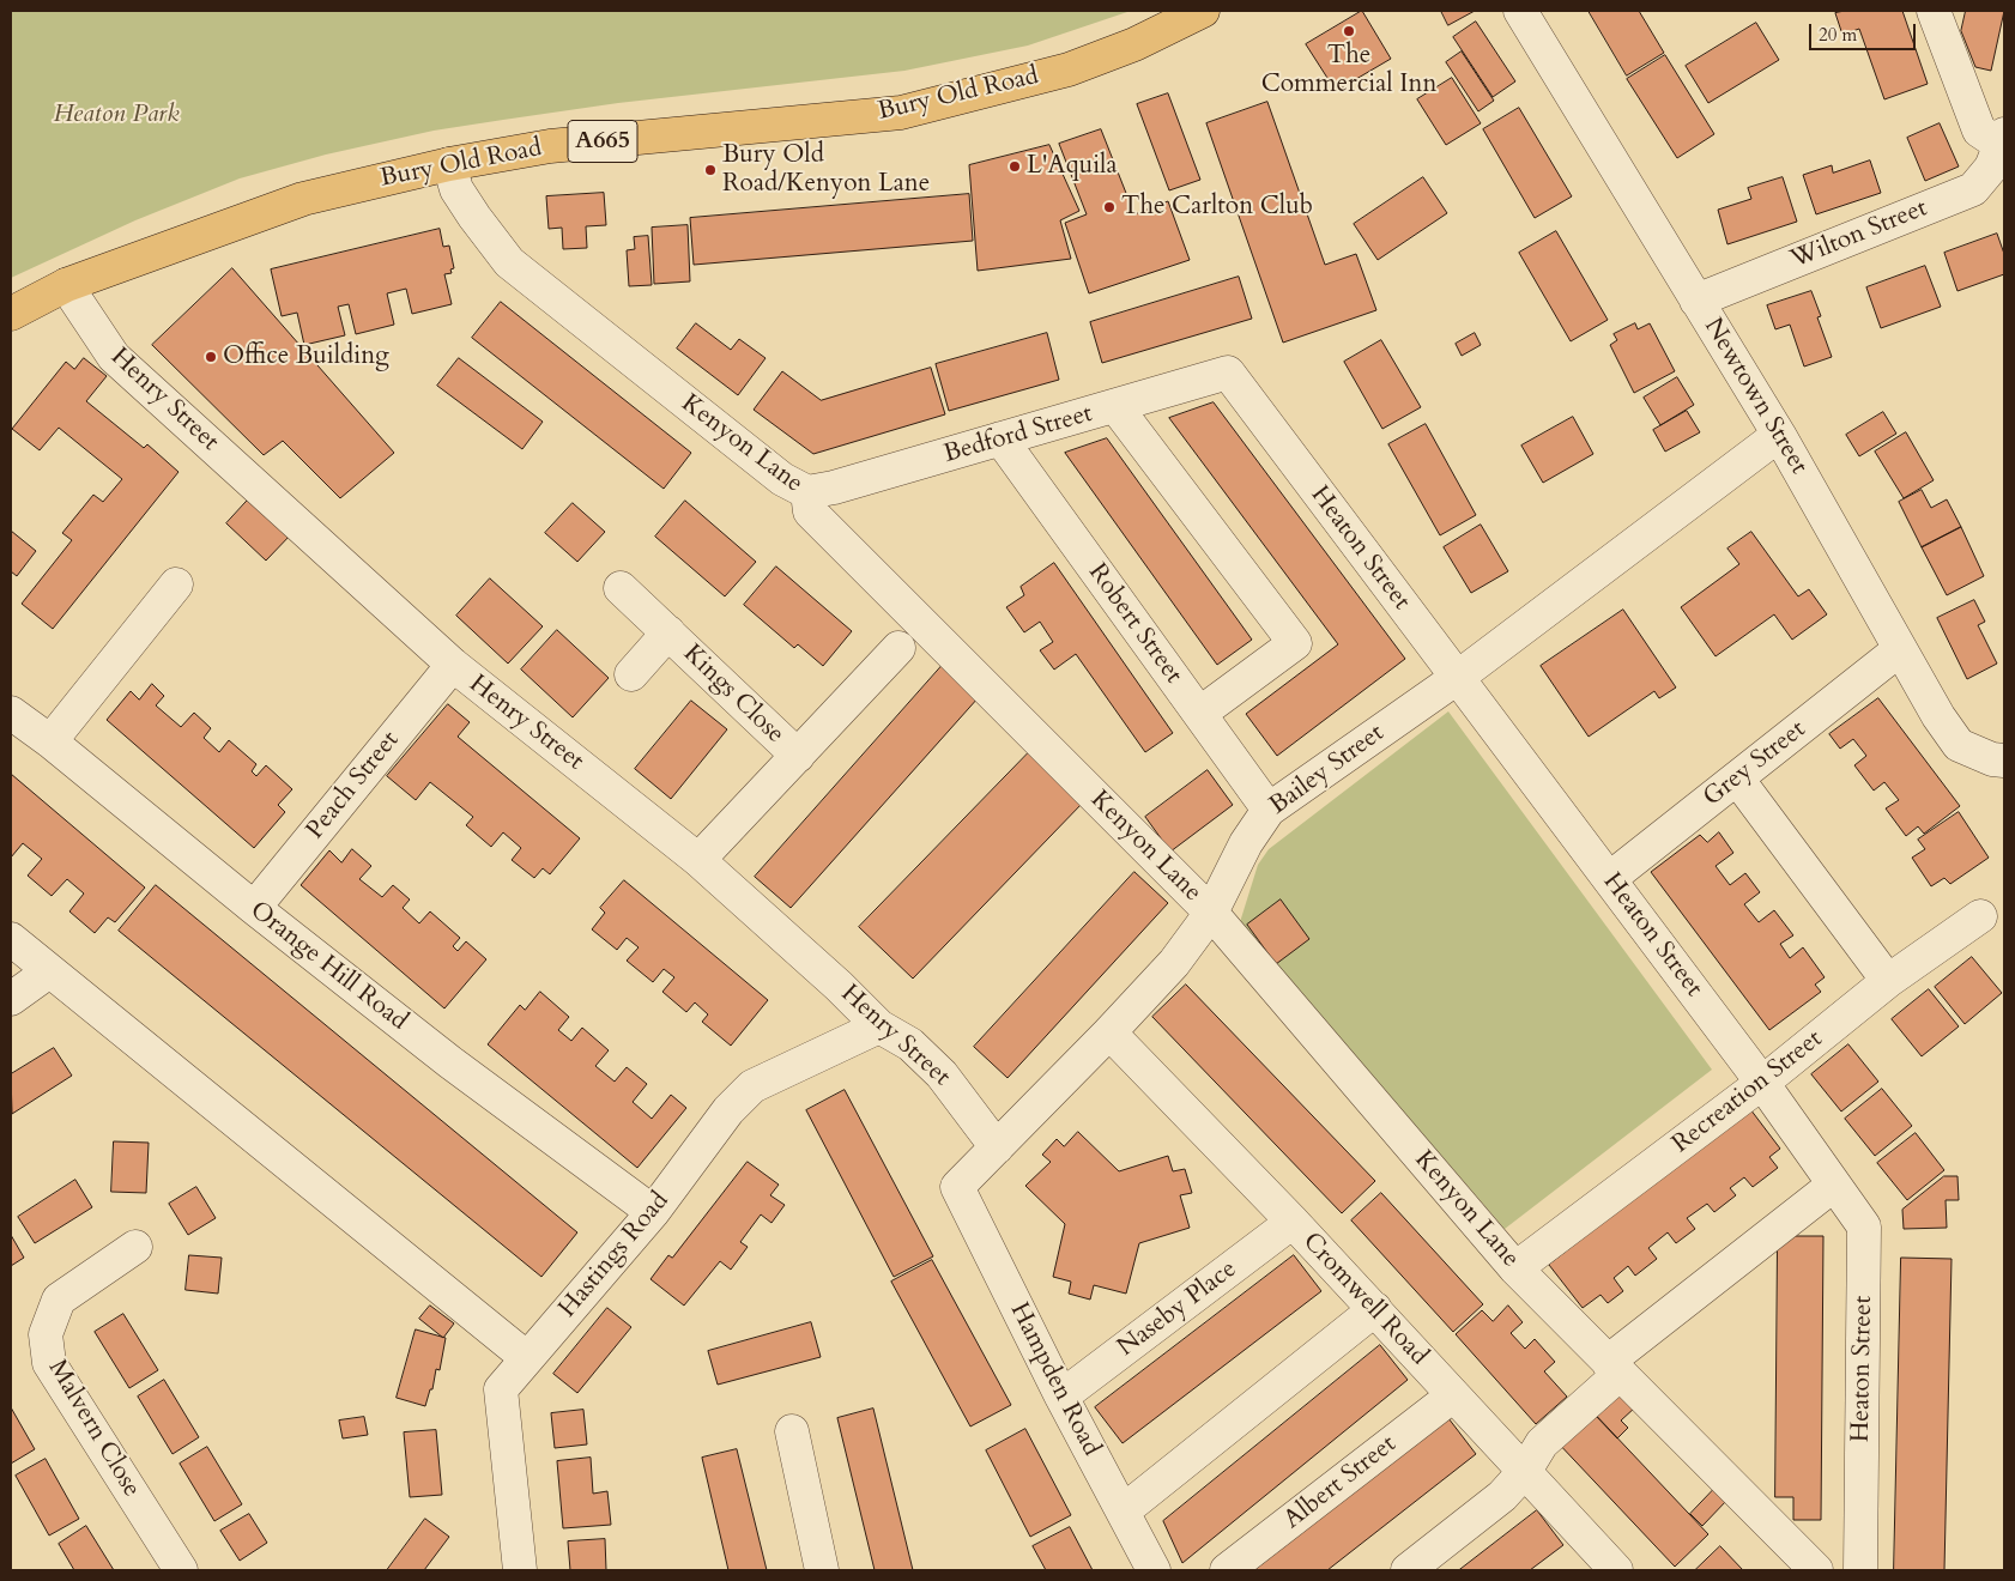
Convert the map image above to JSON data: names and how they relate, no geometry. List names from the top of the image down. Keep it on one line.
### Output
{"streets":{"main road":["Bury Old Road","A665"],"street":["Wilton Street","Newtown Street","Henry Street","Bedford Street","Kenyon Lane","Heaton Street","Robert Street","Kings Close","Grey Street","Bailey Street","Peach Street","Orange Hill Road","Recreation Street","Hastings Road","Cromwell Road","Naseby Place","Hampden Road","Malvern Close","Albert Street"]},"crossings":[["Bury Old Road","Henry Street"],["Bury Old Road","Kenyon Lane"],["Wilton Street","Newtown Street"],["Newtown Street","Grey Street"],["Newtown Street","Bailey Street"],["Henry Street","Kings Close"],["Henry Street","Bailey Street"],["Henry Street","Peach Street"],["Henry Street","Hastings Road"],["Bedford Street","Kenyon Lane"],["Bedford Street","Heaton Street"],["Bedford Street","Robert Street"],["Kenyon Lane","Bailey Street"],["Kenyon Lane","Recreation Street"],["Heaton Street","Grey Street"],["Heaton Street","Bailey Street"],["Heaton Street","Recreation Street"],["Robert Street","Bailey Street"],["Bailey Street","Cromwell Road"],["Bailey Street","Hampden Road"],["Peach Street","Orange Hill Road"],["Orange Hill Road","Hastings Road"],["Cromwell Road","Naseby Place"],["Cromwell Road","Albert Street"],["Naseby Place","Hampden Road"]],"parks":["Heaton Park"],"places":["The Commercial Inn","L'Aquila","Bury Old Road/Kenyon Lane","The Carlton Club","Office Building"],"scale_bar":"20 m"}
